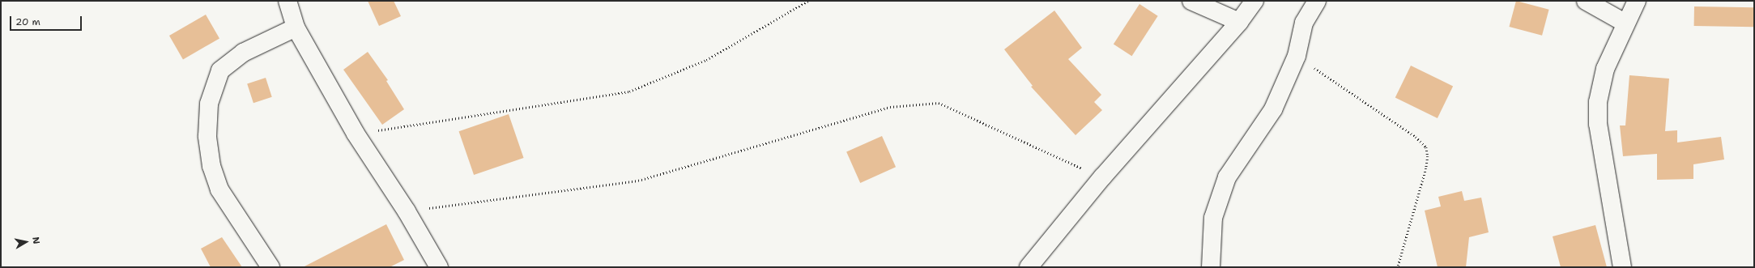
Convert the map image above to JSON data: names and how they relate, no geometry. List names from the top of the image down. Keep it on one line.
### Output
{"scale_bar":"20 m","north":"right"}
